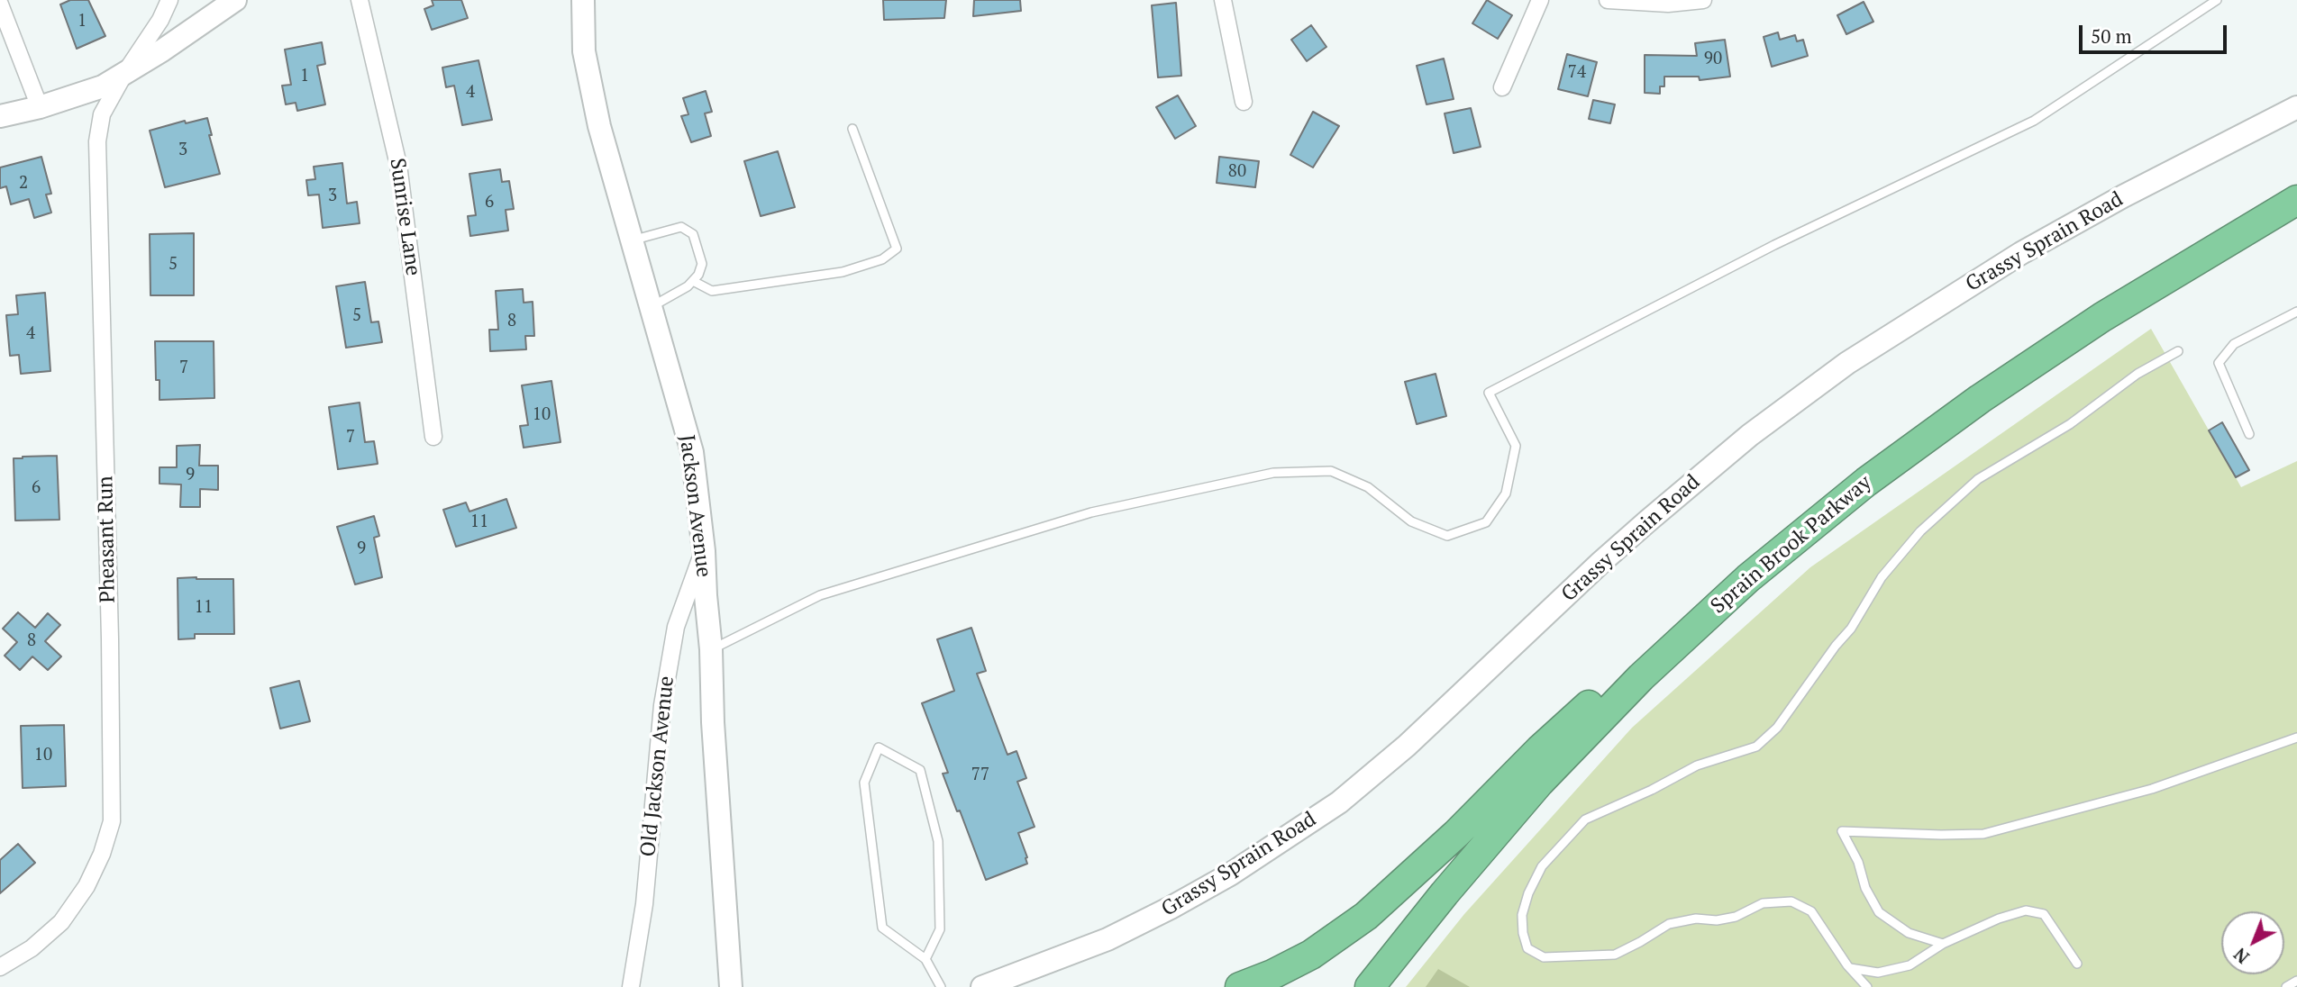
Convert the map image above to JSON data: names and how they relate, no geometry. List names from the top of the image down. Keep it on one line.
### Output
{"streets":{"highway":["Sprain Brook Parkway"],"street":["Sunrise Lane","Grassy Sprain Road","Jackson Avenue","Pheasant Run","Old Jackson Avenue"]},"crossings":[["Jackson Avenue","Old Jackson Avenue"]],"house_numbers":["1","90","74","1","4","3","80","2","3","6","5","5","8","4","7","10","7","9","6","11","9","11","8","10","77"],"scale_bar":"50 m","north":"bottom left"}
